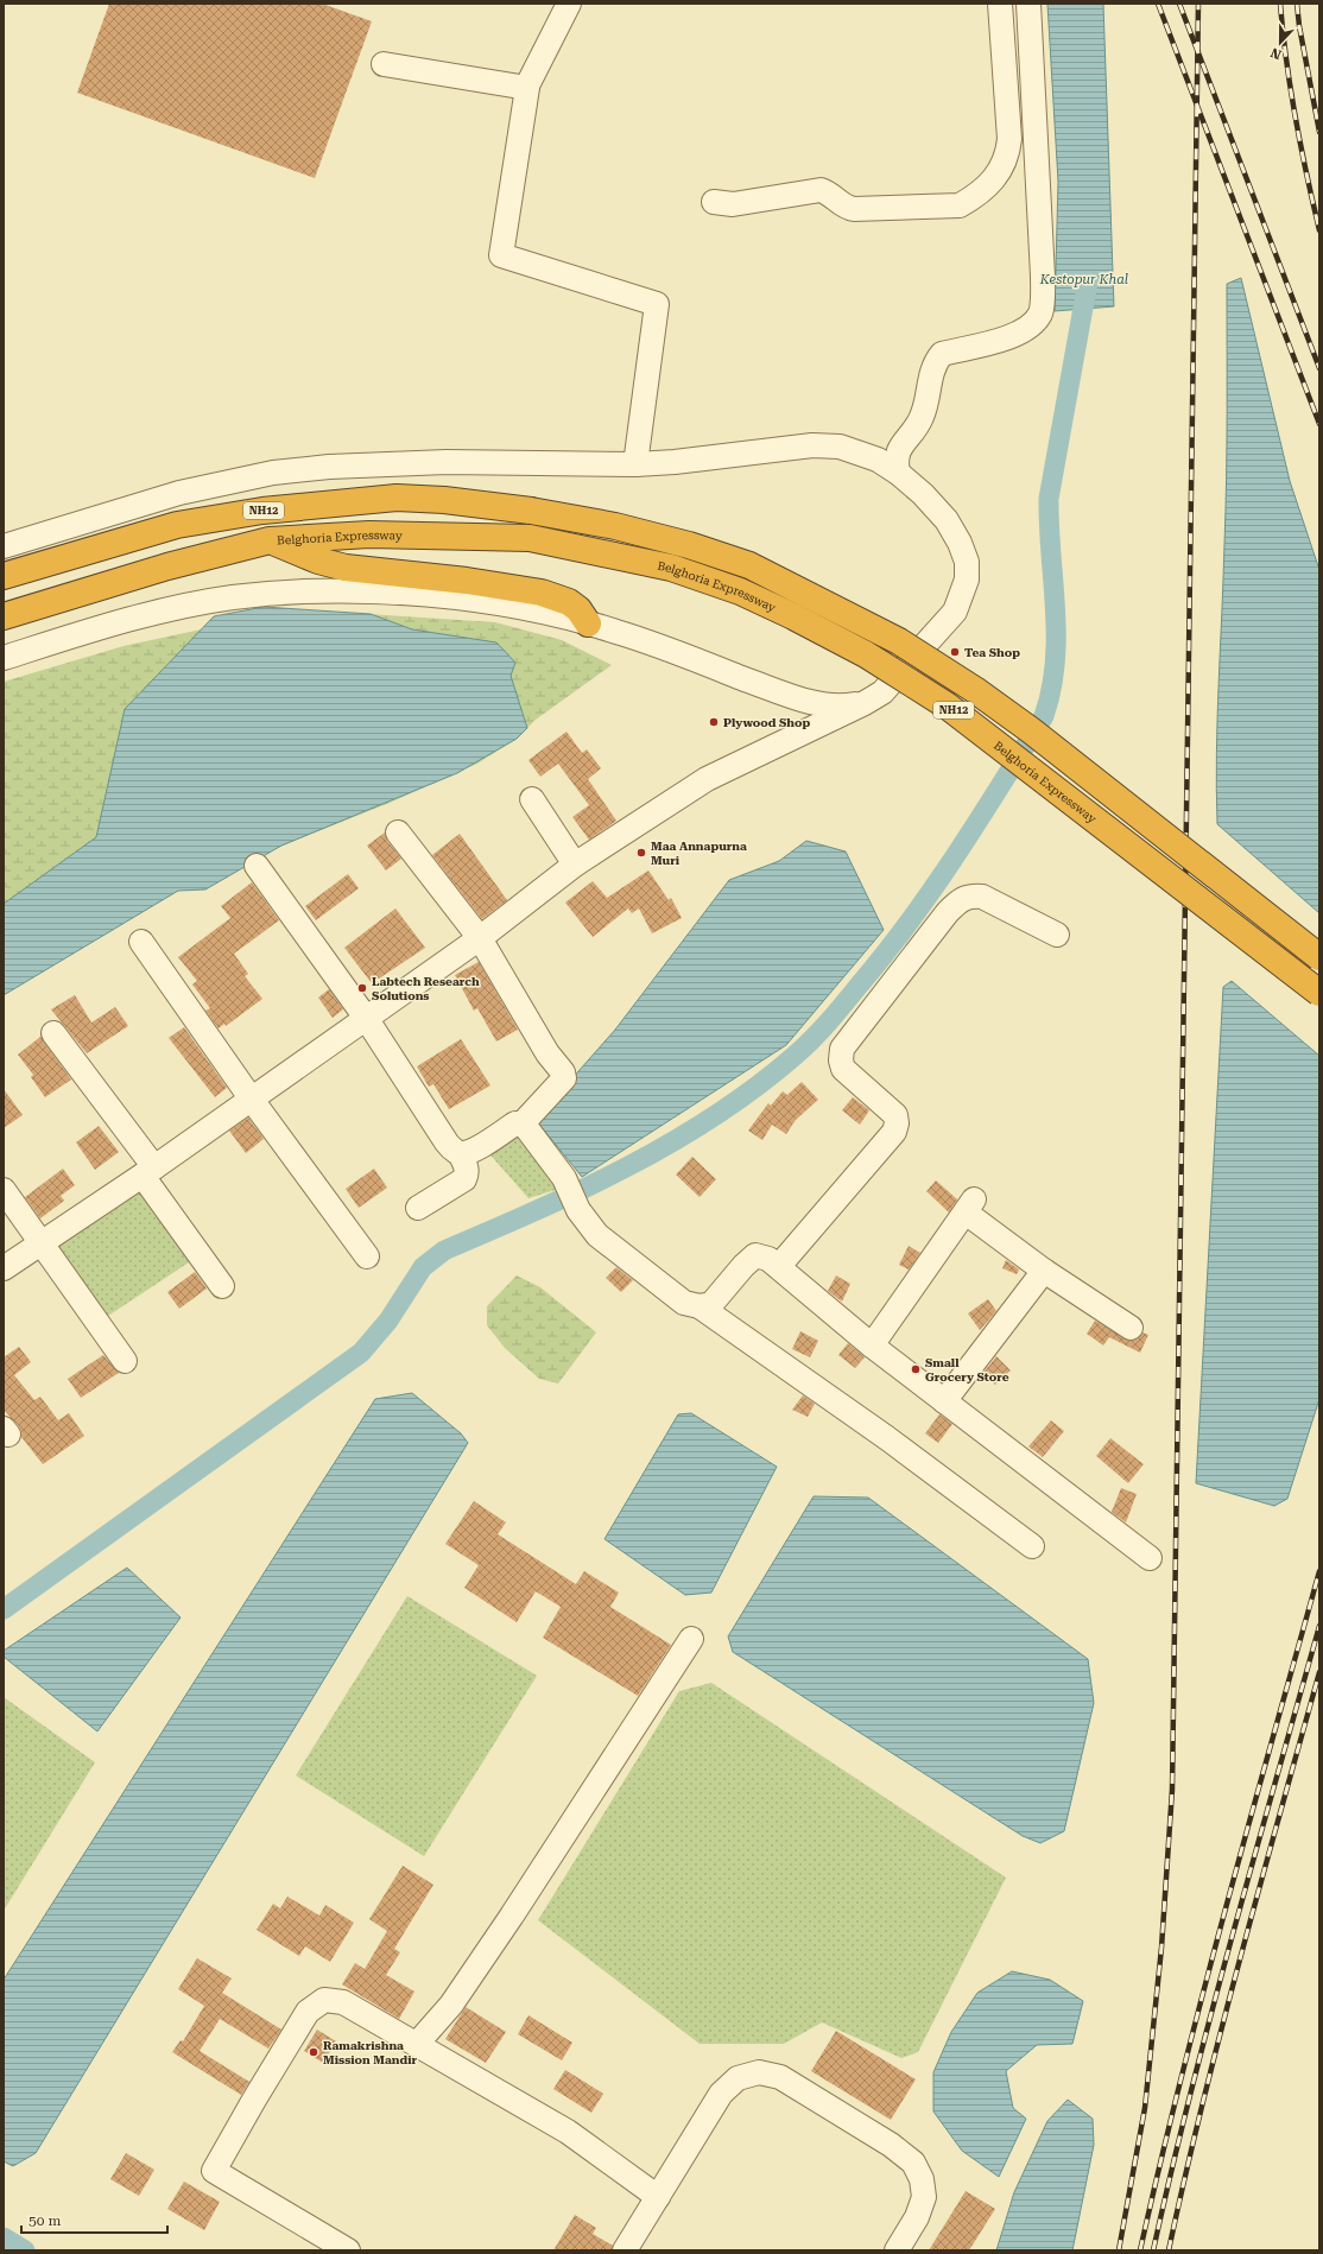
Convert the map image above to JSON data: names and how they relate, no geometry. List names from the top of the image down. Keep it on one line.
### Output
{"streets":{"highway":["NH12","Belghoria Expressway"]},"water":["Kestopur Khal"],"places":["Tea Shop","Plywood Shop","Maa Annapurna Muri","Labtech Research Solutions","Small Grocery Store","Ramakrishna Mission Mandir"],"scale_bar":"50 m","north":"bottom"}
